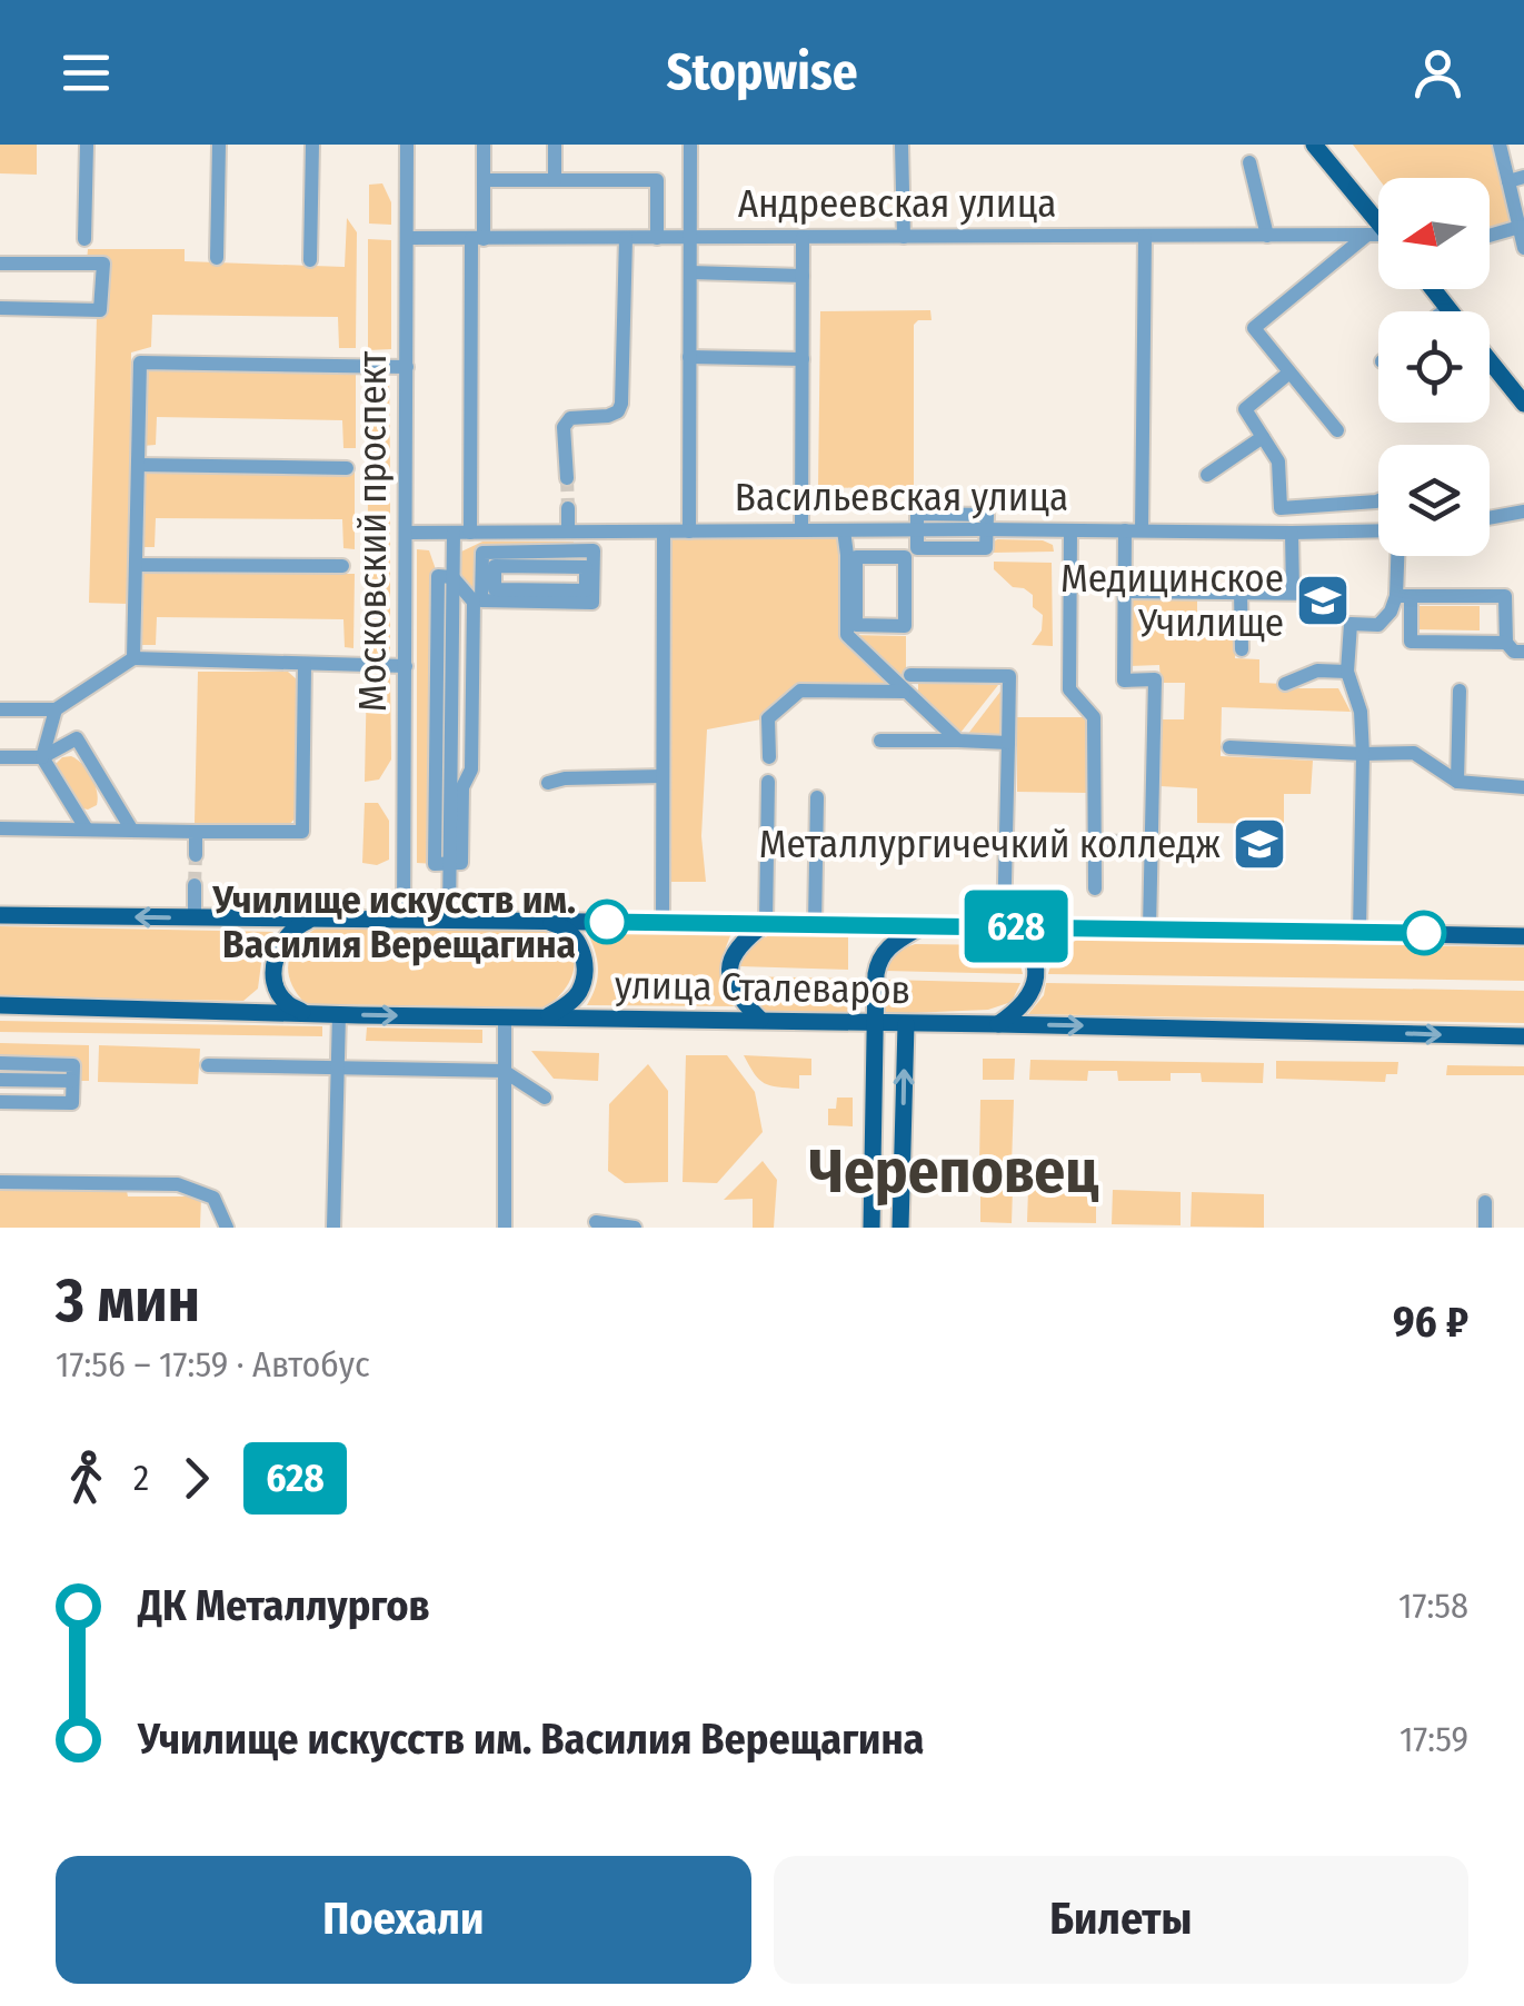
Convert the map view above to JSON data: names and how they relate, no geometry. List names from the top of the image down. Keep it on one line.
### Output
{"streets":{"main road":["улица Сталеваров"],"street":["Андреевская улица","Васильевская улица","Московский проспект"]},"crossings":[["Андреевская улица","Московский проспект"],["Васильевская улица","Московский проспект"],["Московский проспект","улица Сталеваров"]],"districts":["Череповец"],"places":{"school or university":["Медицинское Училище","Металлургичечкий колледж"],"other":["Училище искусств им. Василия Верещагина"]},"lines":["bus line 628"],"north":"left","page":{"header":"Stopwise","on_map":"628","heading":["3 мин","17:56 – 17:59 · Автобус","96 ₽"],"legs":["2","628"],"list":[{"name":"ДК Металлургов","value":"17:58"},{"name":"Училище искусств им. Василия Верещагина","value":"17:59"}],"buttons":["Поехали","Билеты"]}}
